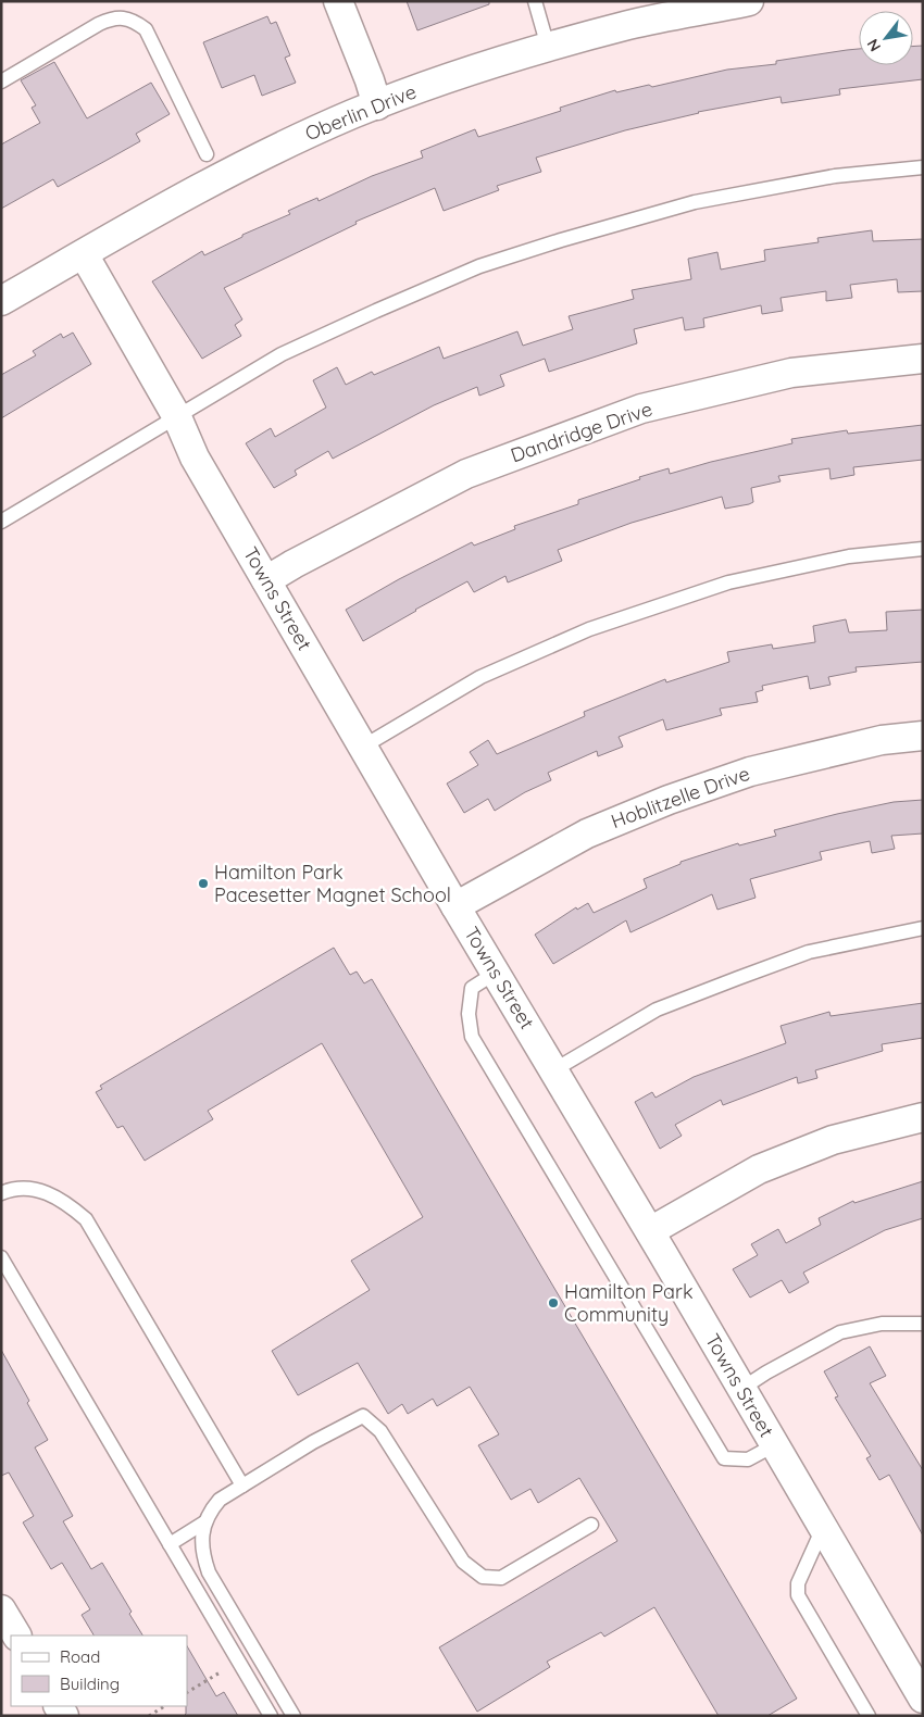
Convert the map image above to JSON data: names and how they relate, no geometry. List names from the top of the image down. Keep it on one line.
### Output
{"streets":{"street":["Oberlin Drive","Dandridge Drive","Towns Street","Hoblitzelle Drive"]},"crossings":[["Oberlin Drive","Towns Street"],["Dandridge Drive","Towns Street"],["Towns Street","Hoblitzelle Drive"]],"places":["Hamilton Park Pacesetter Magnet School","Hamilton Park Community"],"legend":["Road","Building"],"north":"bottom left"}
